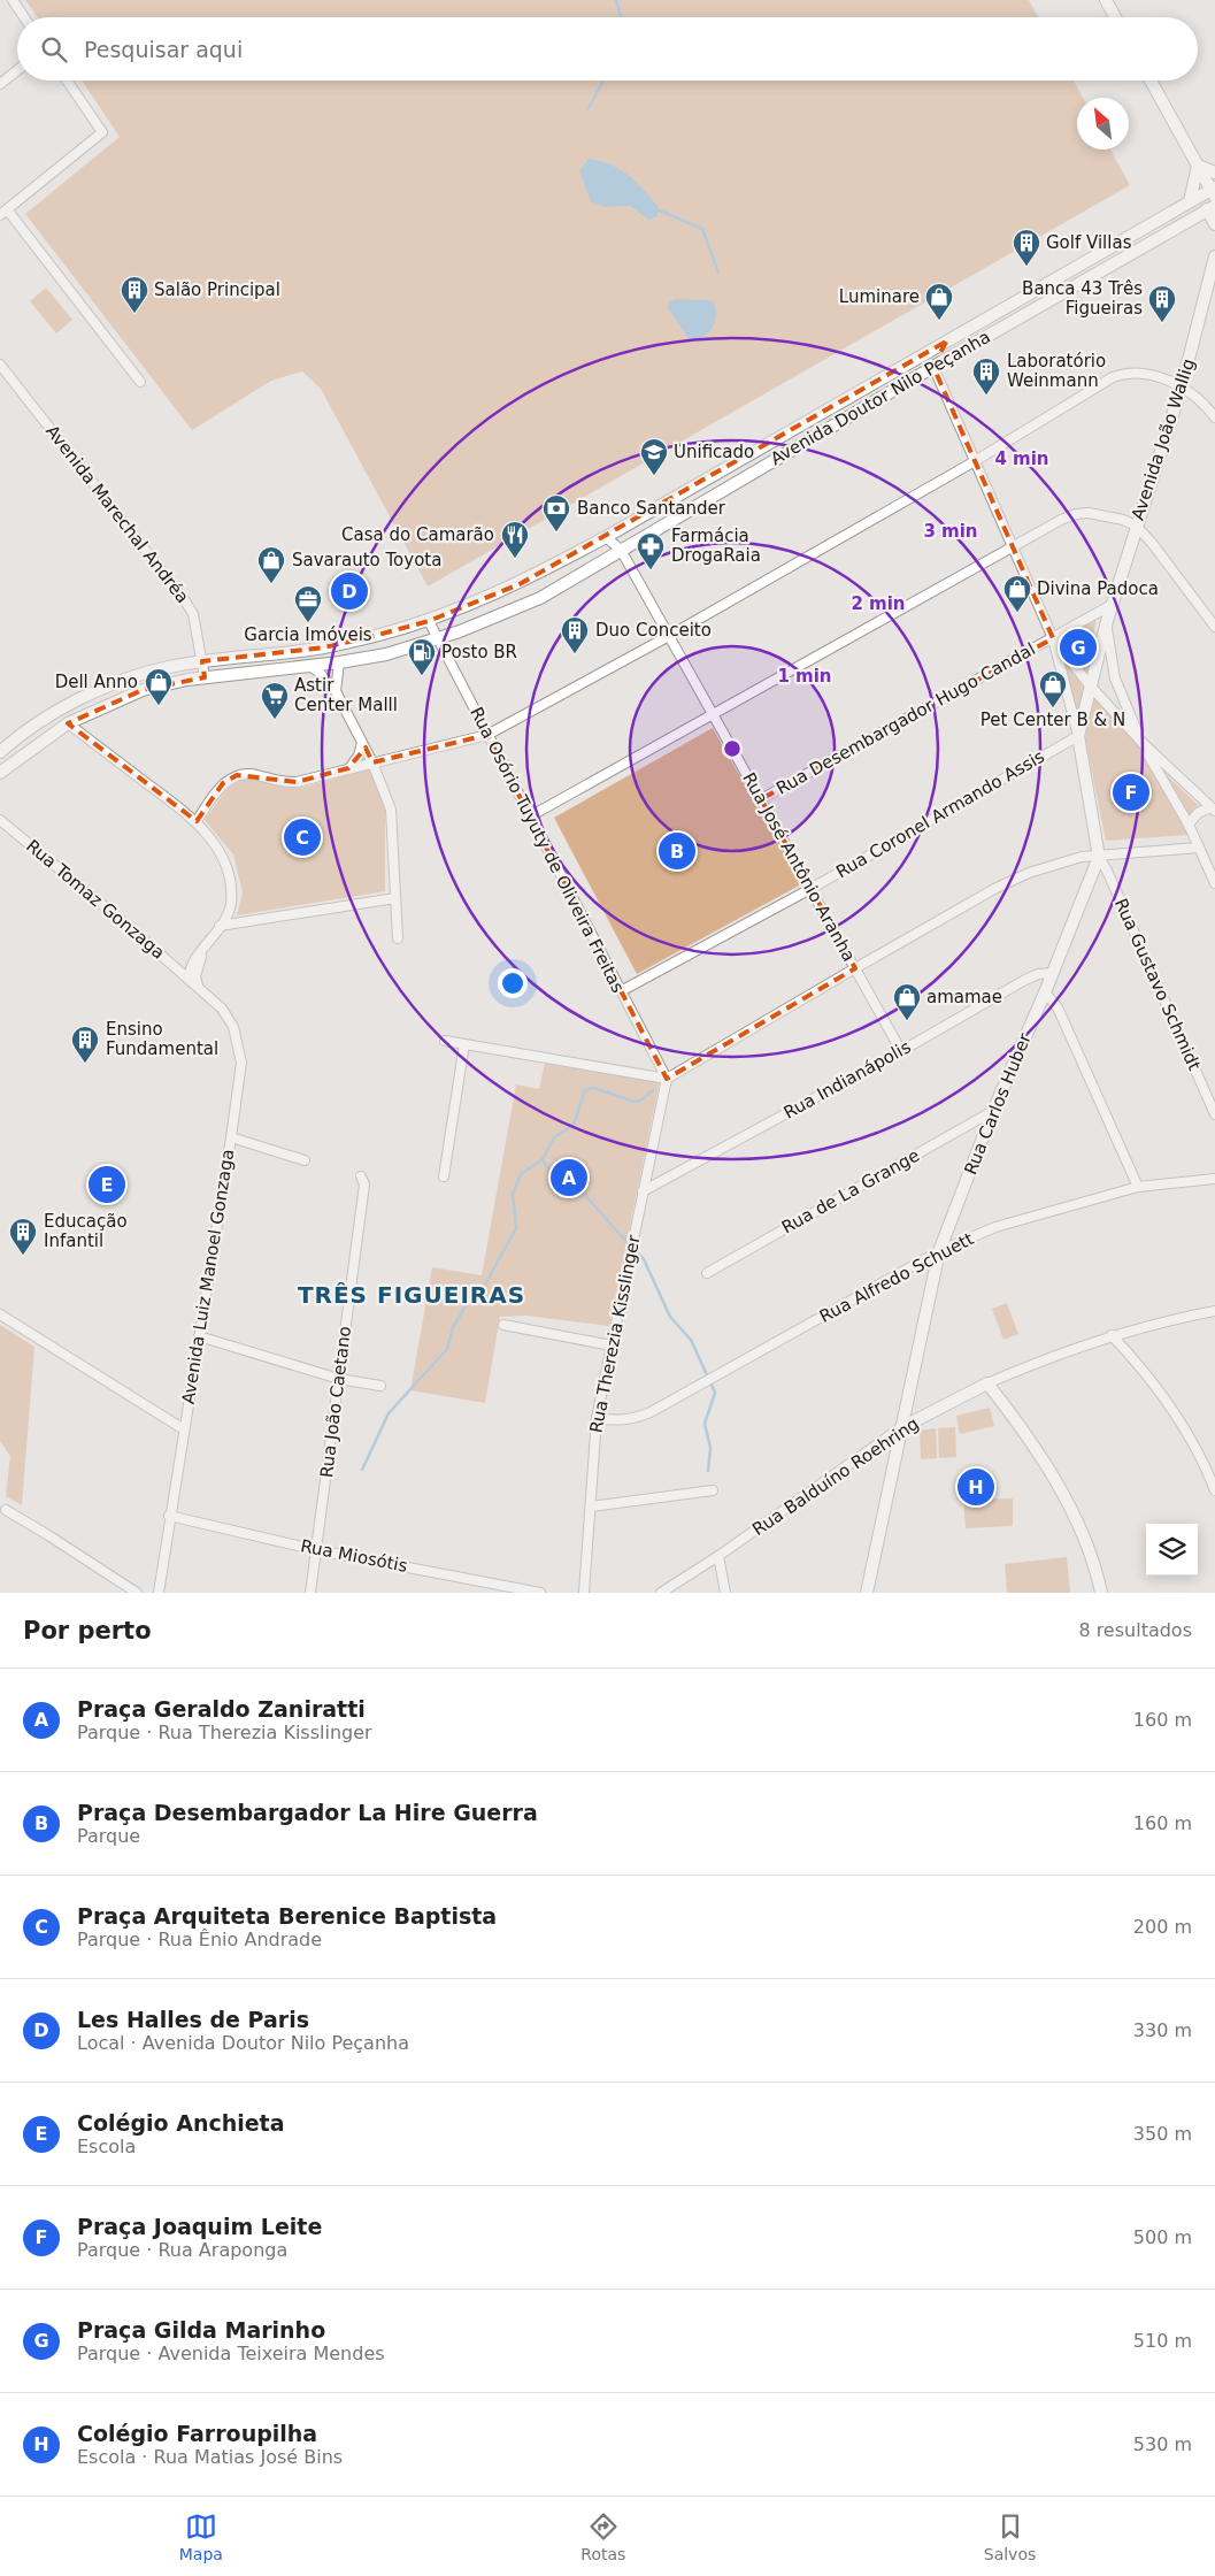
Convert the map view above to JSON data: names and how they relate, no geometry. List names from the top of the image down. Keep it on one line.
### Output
{"streets":{"main road":["Avenida Doutor Nilo Peçanha","Avenida João Wallig","Rua Carlos Huber","Rua Balduíno Roehring"],"street":["Avenida Marechal Andréa","Rua Desembargador Hugo Candal","Rua Coronel Armando Assis","Rua Osório Tuyuty de Oliveira Freitas","Rua José Antônio Aranha","Rua Tomaz Gonzaga","Rua Gustavo Schmidt","Rua Indianápolis","Rua de La Grange","Avenida Luiz Manoel Gonzaga","Rua Alfredo Schuett","Rua Therezia Kisslinger","Rua João Caetano","Rua Miosótis"]},"crossings":[["Avenida Doutor Nilo Peçanha","Avenida Marechal Andréa"],["Avenida Doutor Nilo Peçanha","Rua Osório Tuyuty de Oliveira Freitas"],["Avenida Doutor Nilo Peçanha","Rua José Antônio Aranha"],["Avenida João Wallig","Rua Desembargador Hugo Candal"],["Rua Desembargador Hugo Candal","Rua José Antônio Aranha"],["Rua Coronel Armando Assis","Rua Osório Tuyuty de Oliveira Freitas"],["Rua Coronel Armando Assis","Rua José Antônio Aranha"],["Rua Osório Tuyuty de Oliveira Freitas","Rua Therezia Kisslinger"],["Rua José Antônio Aranha","Rua Indianápolis"],["Rua Tomaz Gonzaga","Avenida Luiz Manoel Gonzaga"],["Rua Gustavo Schmidt","Rua Carlos Huber"],["Rua Indianápolis","Rua Carlos Huber"],["Rua Indianápolis","Rua Therezia Kisslinger"],["Rua Carlos Huber","Rua de La Grange"],["Rua Carlos Huber","Rua Alfredo Schuett"],["Rua Carlos Huber","Rua Balduíno Roehring"],["Avenida Luiz Manoel Gonzaga","Rua Miosótis"],["Rua Alfredo Schuett","Rua Therezia Kisslinger"],["Rua João Caetano","Rua Miosótis"]],"districts":["TRÊS FIGUEIRAS"],"places":{"building":["Golf Villas","Salão Principal","Banca 43 Três Figueiras","Laboratório Weinmann","Duo Conceito","Ensino Fundamental","Educação Infantil"],"shop":["Luminare","Savarauto Toyota","Divina Padoca","Dell Anno","Pet Center B & N","amamae"],"school or university":["Unificado"],"bank":["Banco Santander"],"restaurant":["Casa do Camarão"],"pharmacy":["Farmácia DrogaRaia"],"office":["Garcia Imóveis"],"fuel station":["Posto BR"],"supermarket":["Astir Center Malll"]},"north":"top left","page":{"search":"Pesquisar aqui","pins":["D","G","F","C","B","A","E","H"],"heading":["Por perto","8 resultados"],"list":[{"mark":"A","name":"Praça Geraldo Zaniratti","note":"Parque · Rua Therezia Kisslinger","value":"160 m"},{"mark":"B","name":"Praça Desembargador La Hire Guerra","note":"Parque","value":"160 m"},{"mark":"C","name":"Praça Arquiteta Berenice Baptista","note":"Parque · Rua Ênio Andrade","value":"200 m"},{"mark":"D","name":"Les Halles de Paris","note":"Local · Avenida Doutor Nilo Peçanha","value":"330 m"},{"mark":"E","name":"Colégio Anchieta","note":"Escola","value":"350 m"},{"mark":"F","name":"Praça Joaquim Leite","note":"Parque · Rua Araponga","value":"500 m"},{"mark":"G","name":"Praça Gilda Marinho","note":"Parque · Avenida Teixeira Mendes","value":"510 m"},{"mark":"H","name":"Colégio Farroupilha","note":"Escola · Rua Matias José Bins","value":"530 m"}],"nav":["Mapa","Rotas","Salvos"]},"rings":["4 min","3 min","2 min","1 min"]}
